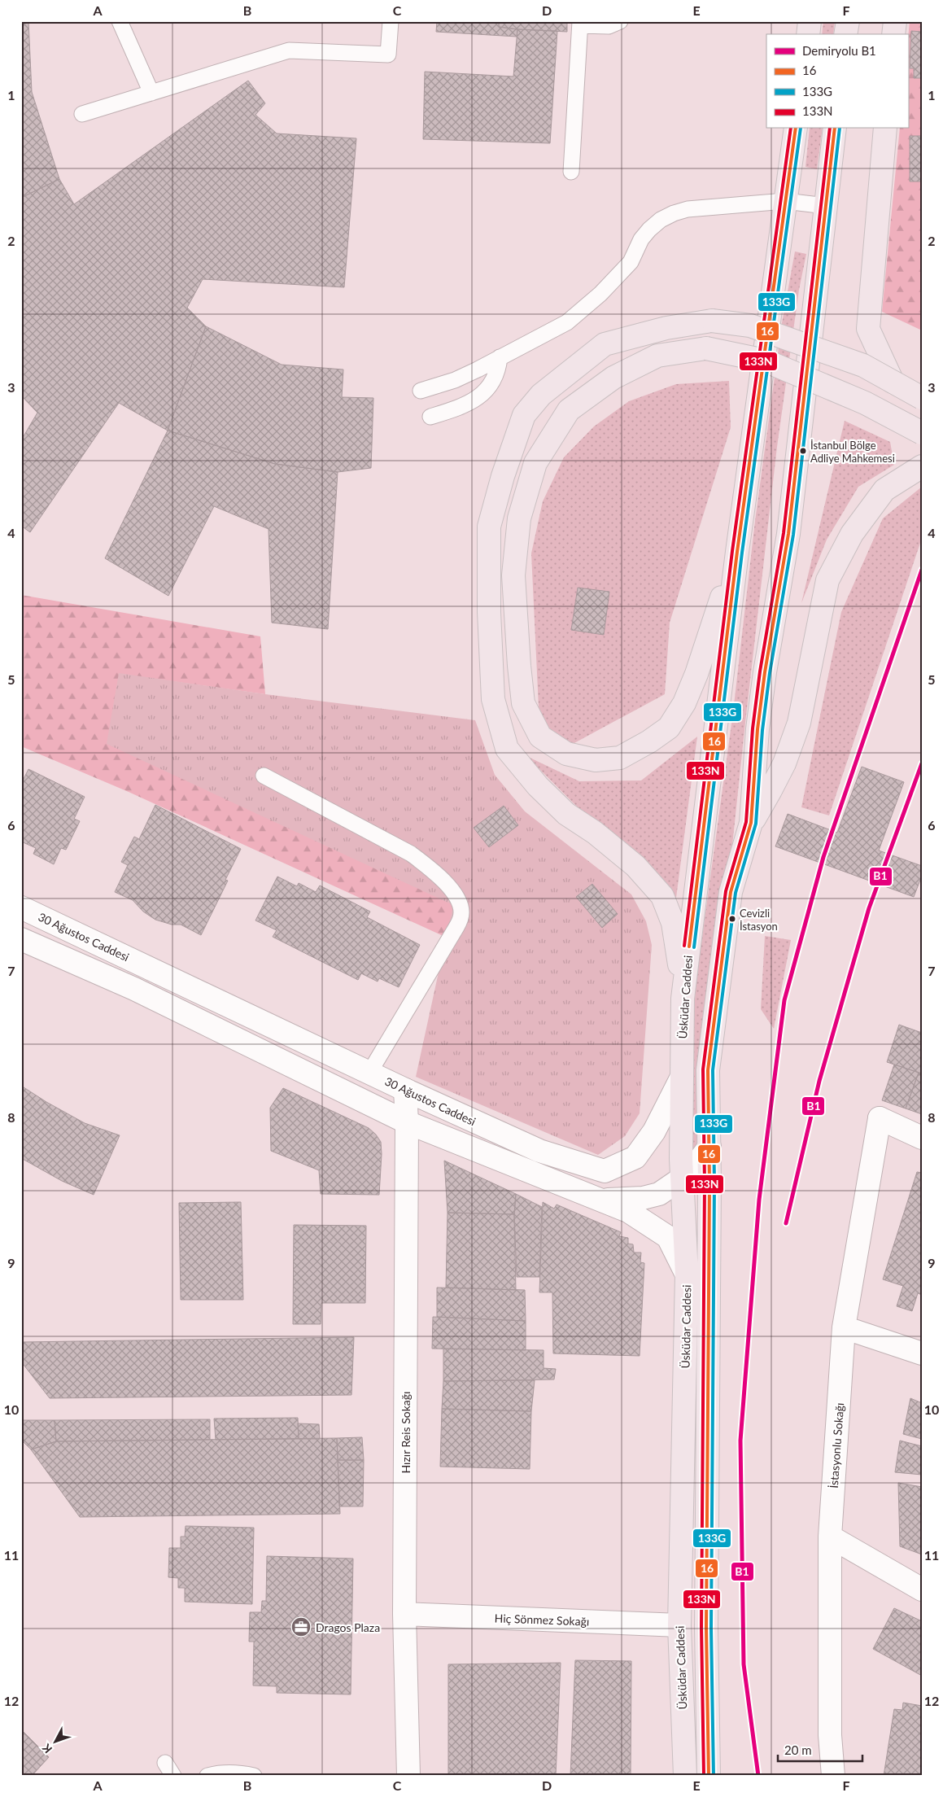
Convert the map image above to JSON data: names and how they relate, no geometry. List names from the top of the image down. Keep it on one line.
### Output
{"streets":{"main road":["Üsküdar Caddesi"],"street":["30 Ağustos Caddesi","Hızır Reis Sokağı","İstasyonlu Sokağı","Hiç Sönmez Sokağı"]},"crossings":[["30 Ağustos Caddesi","Üsküdar Caddesi"],["30 Ağustos Caddesi","Hızır Reis Sokağı"],["Üsküdar Caddesi","Hiç Sönmez Sokağı"],["Hızır Reis Sokağı","Hiç Sönmez Sokağı"]],"places":{"other":["İstanbul Bölge Adliye Mahkemesi","Cevizli İstasyon"],"office":["Dragos Plaza"]},"lines":["transit line 16","transit line 133G","transit line 133N","rail line B1"],"legend":["Demiryolu B1","16","133G","133N"],"scale_bar":"20 m","north":"bottom left","grid":{"columns":["A","B","C","D","E","F"],"rows":["1","2","3","4","5","6","7","8","9","10","11","12"]}}
